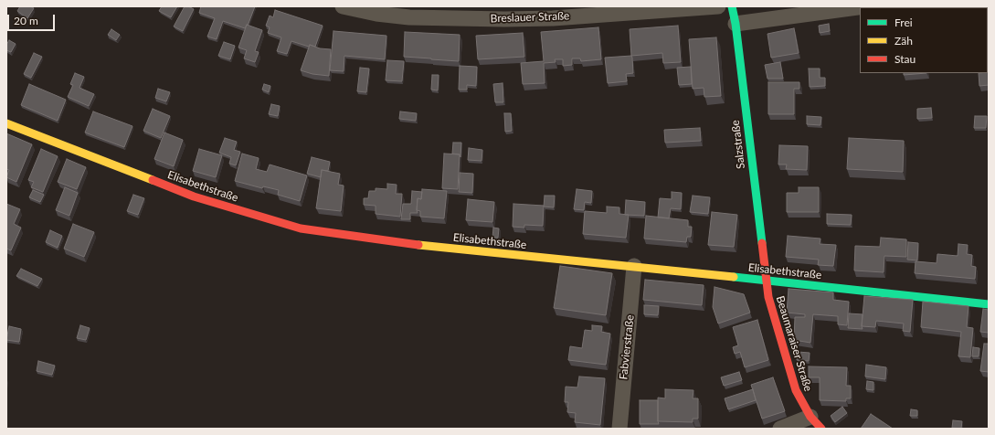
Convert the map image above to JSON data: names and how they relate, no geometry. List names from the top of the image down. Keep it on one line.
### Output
{"streets":{"street":["Breslauer Straße","Salzstraße","Elisabethstraße","Beaumaraiser Straße","Fabvierstraße"]},"crossings":[["Salzstraße","Elisabethstraße"],["Salzstraße","Beaumaraiser Straße"],["Elisabethstraße","Beaumaraiser Straße"],["Elisabethstraße","Fabvierstraße"]],"legend":["Frei","Zäh","Stau"],"scale_bar":"20 m"}
